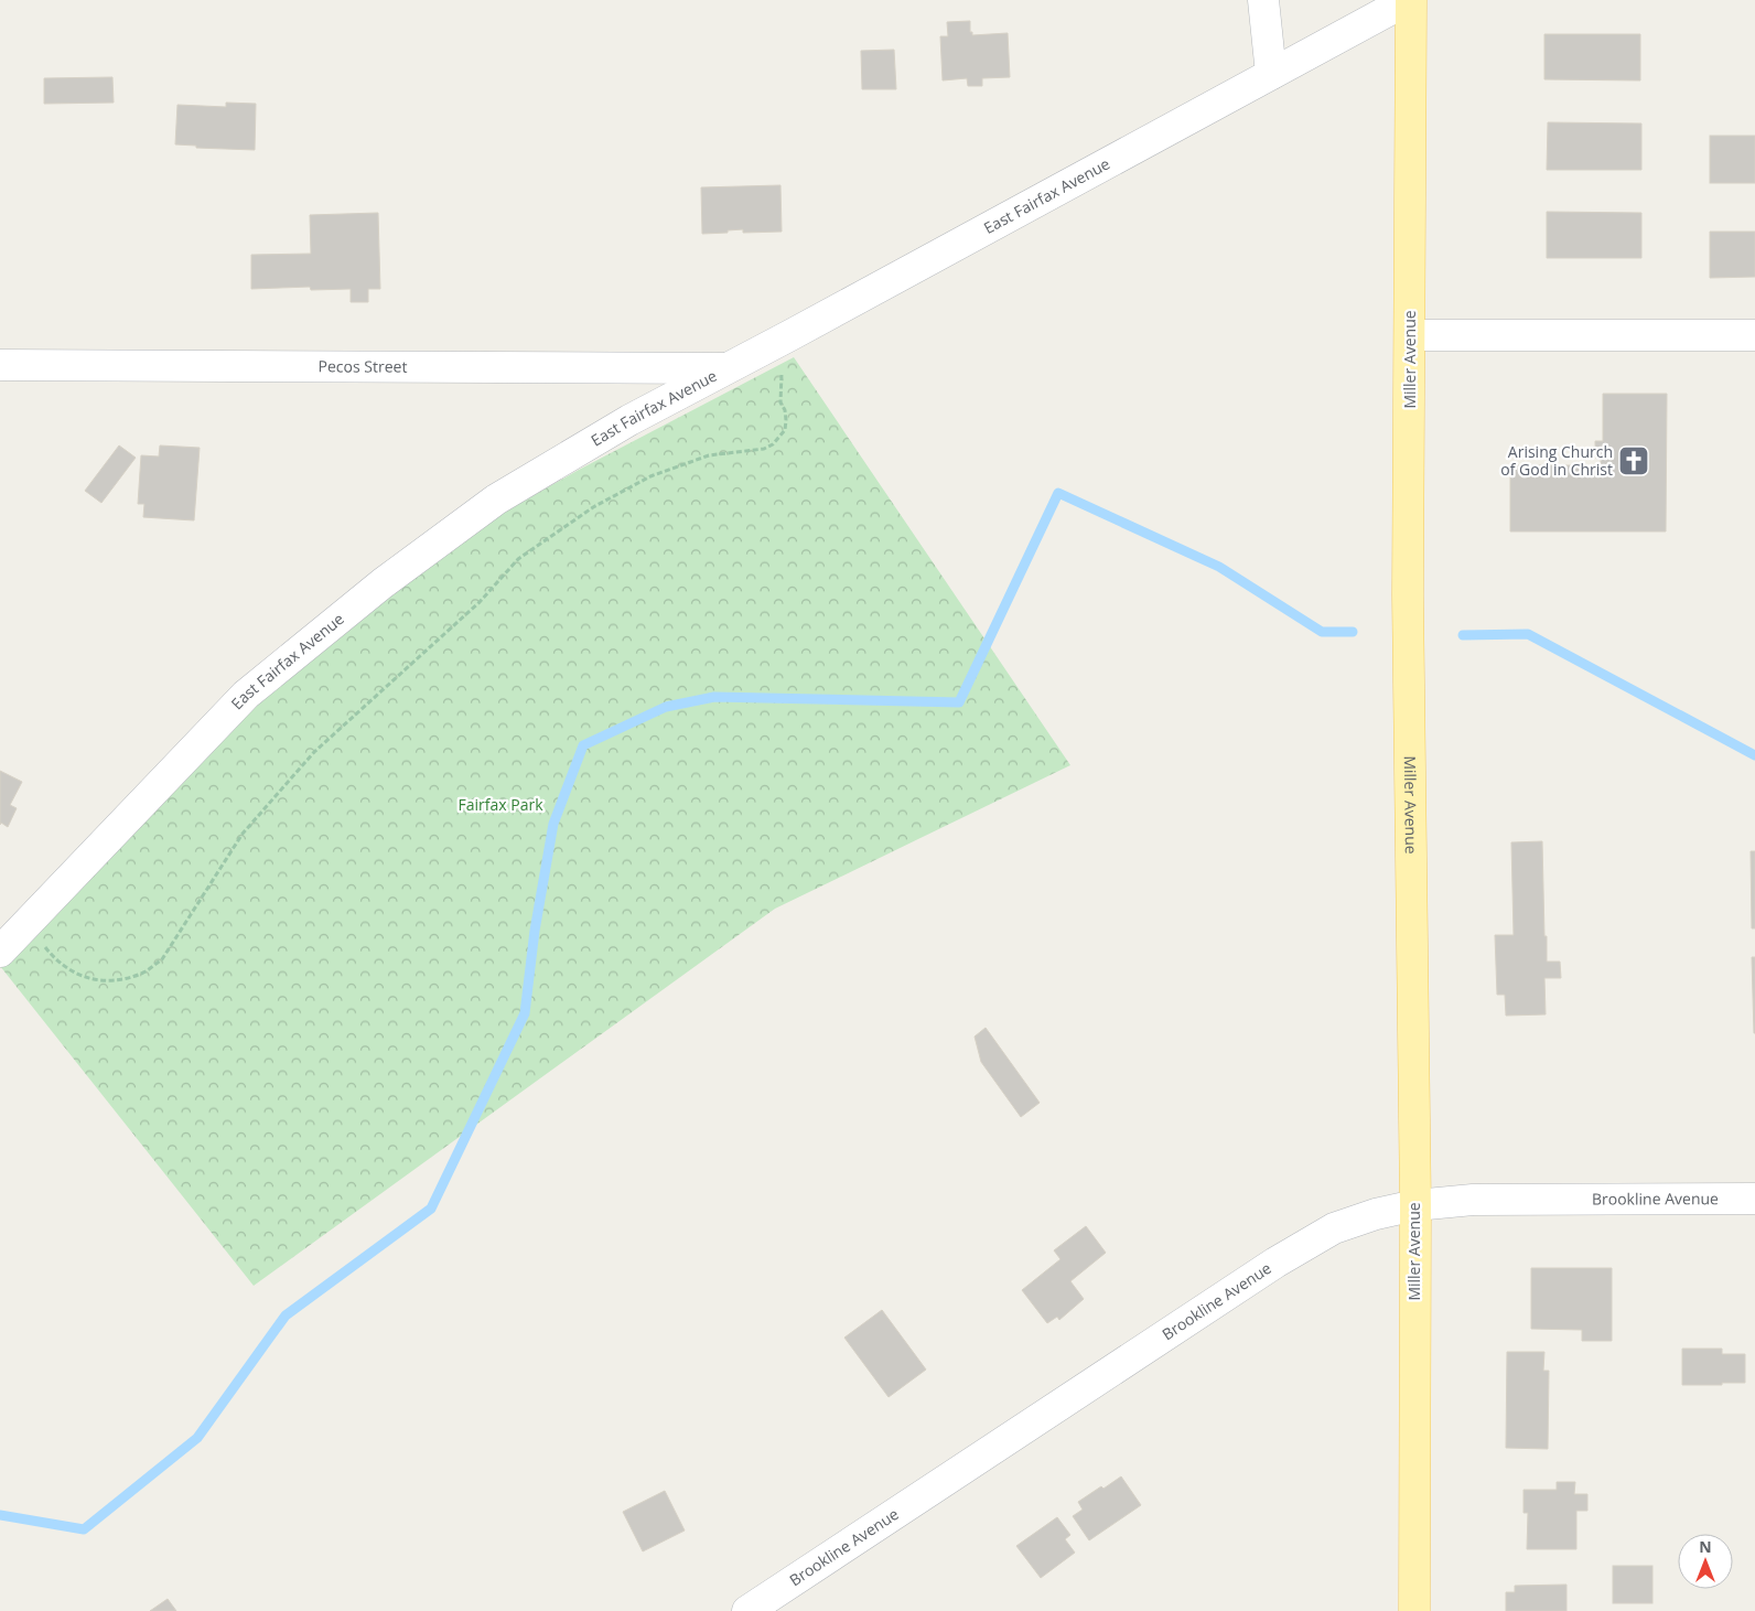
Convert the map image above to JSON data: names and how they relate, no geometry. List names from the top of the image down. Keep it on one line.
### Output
{"streets":{"main road":["Miller Avenue"],"street":["East Fairfax Avenue","Pecos Street","Brookline Avenue"]},"crossings":[["East Fairfax Avenue","Miller Avenue"],["East Fairfax Avenue","Pecos Street"],["Miller Avenue","Brookline Avenue"]],"parks":["Fairfax Park"],"places":{"church":["Arising Church of God in Christ"]},"north":"top"}
